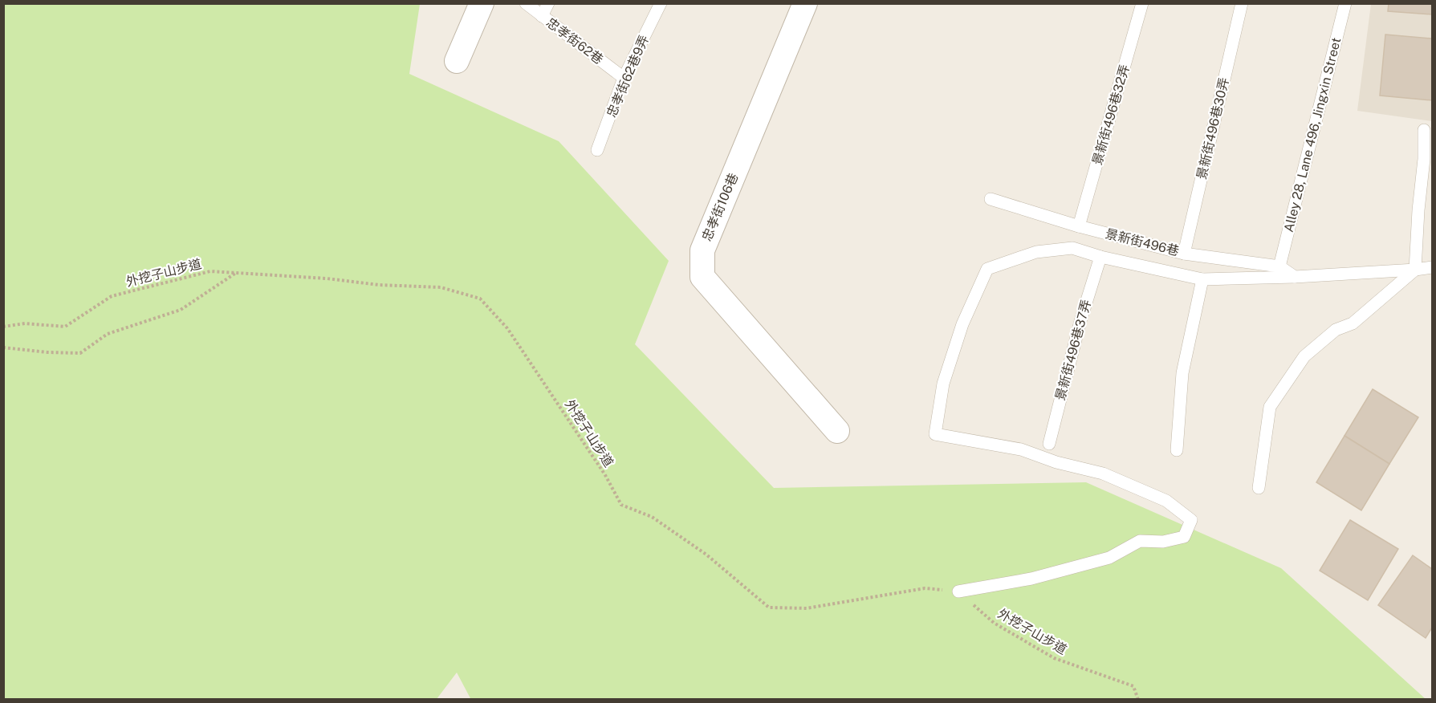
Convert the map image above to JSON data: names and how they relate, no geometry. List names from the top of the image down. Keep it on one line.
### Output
{"streets":{"street":["忠孝街106巷"],"lane":["忠孝街62巷","忠孝街62巷9弄","景新街496巷32弄","景新街496巷30弄","Alley 28, Lane 496, Jingxin Street","景新街496巷","景新街496巷37弄"],"path":["外挖子山步道"]},"crossings":[["忠孝街62巷","忠孝街62巷9弄"],["景新街496巷32弄","景新街496巷"],["景新街496巷30弄","景新街496巷"],["Alley 28, Lane 496, Jingxin Street","景新街496巷"],["景新街496巷","外挖子山步道"],["景新街496巷","景新街496巷37弄"]]}
